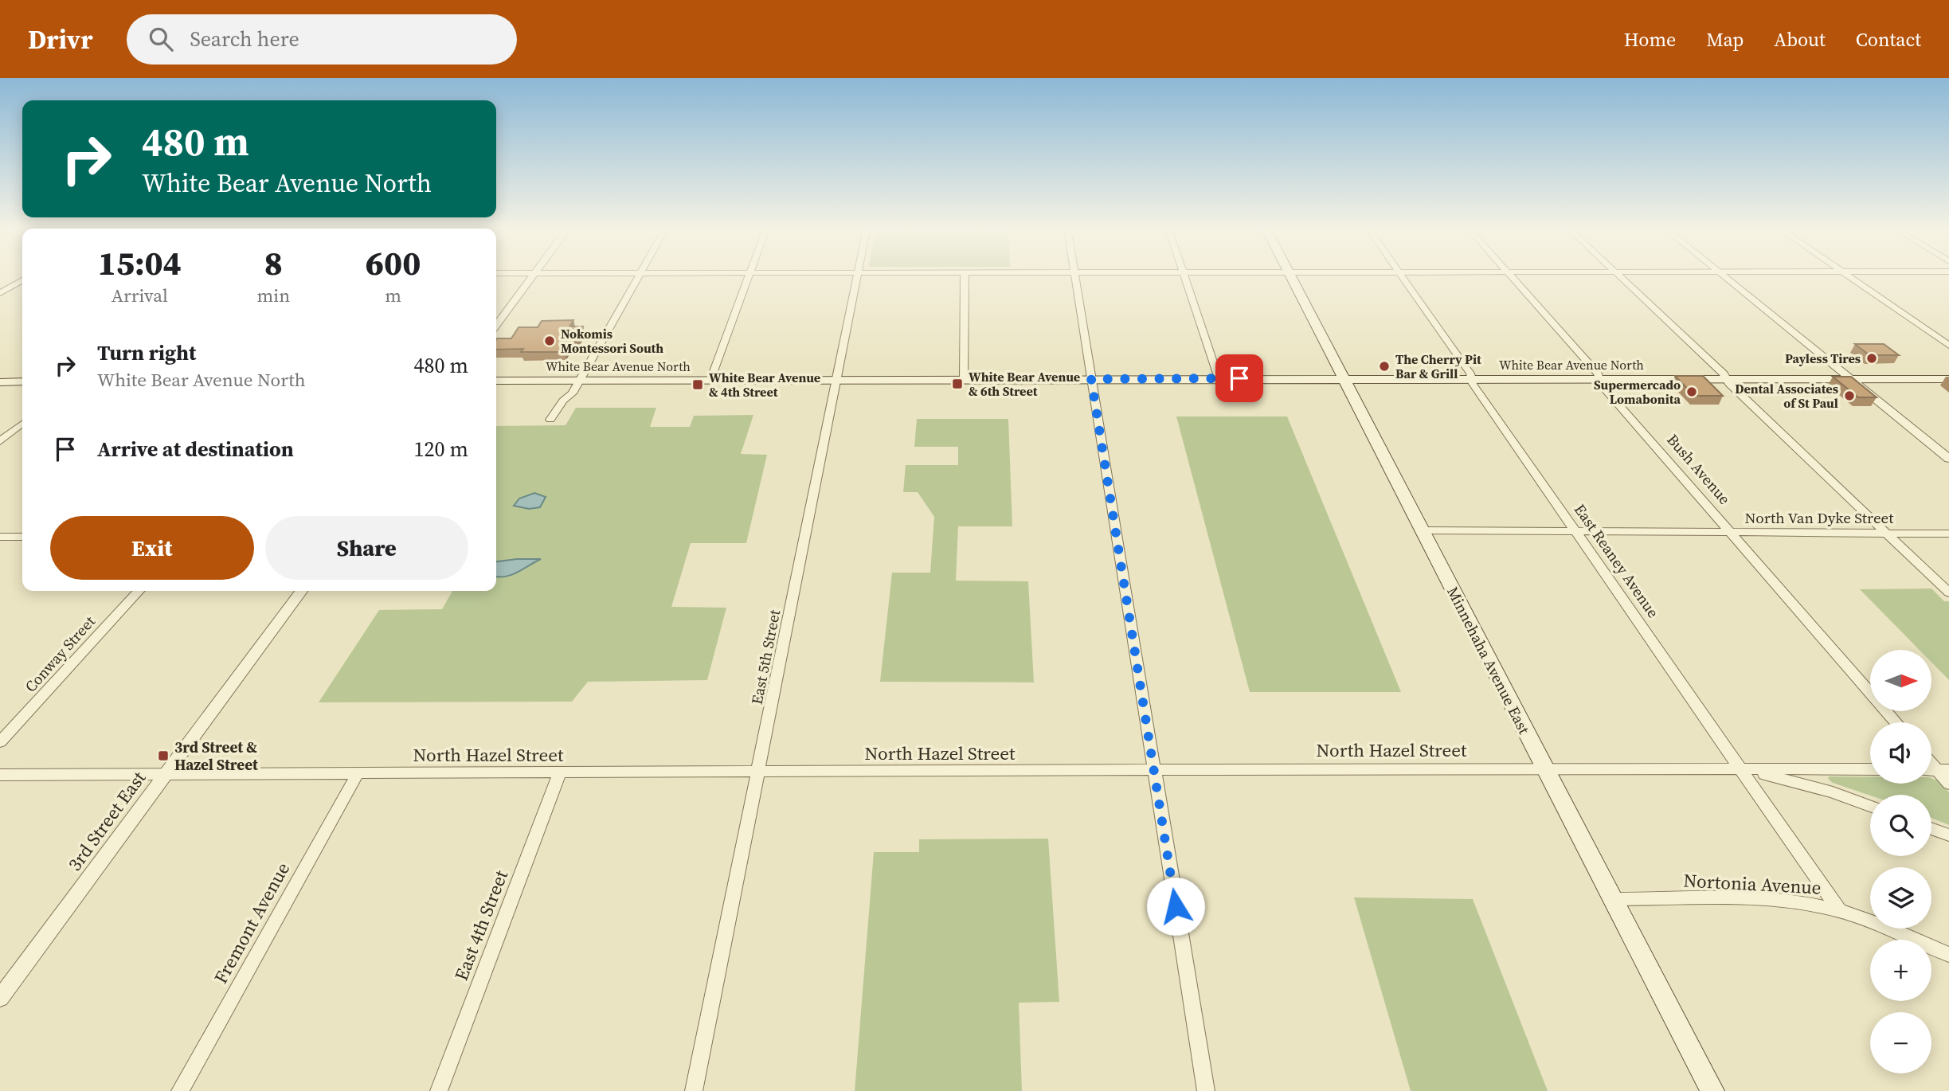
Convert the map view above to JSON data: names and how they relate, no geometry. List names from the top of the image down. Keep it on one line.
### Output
{"streets":{"main road":["White Bear Avenue North","Minnehaha Avenue East"],"street":["Bush Avenue","North Van Dyke Street","East Reaney Avenue","Conway Street","East 5th Street","North Hazel Street","3rd Street East","Nortonia Avenue","Fremont Avenue","East 4th Street"]},"crossings":[["White Bear Avenue North","Bush Avenue"],["White Bear Avenue North","East Reaney Avenue"],["White Bear Avenue North","East 5th Street"],["White Bear Avenue North","Minnehaha Avenue East"],["Bush Avenue","North Van Dyke Street"],["North Van Dyke Street","East Reaney Avenue"],["North Van Dyke Street","Minnehaha Avenue East"],["East Reaney Avenue","North Hazel Street"],["East Reaney Avenue","Nortonia Avenue"],["East 5th Street","North Hazel Street"],["Minnehaha Avenue East","North Hazel Street"],["Minnehaha Avenue East","Nortonia Avenue"],["North Hazel Street","3rd Street East"],["North Hazel Street","Fremont Avenue"],["North Hazel Street","East 4th Street"]],"places":{"other":["Nokomis Montessori South","Payless Tires","The Cherry Pit Bar & Grill","Supermercado Lomabonita","Dental Associates of St Paul"],"transit":["White Bear Avenue & 6th Street","White Bear Avenue & 4th Street","3rd Street & Hazel Street"]},"north":"right","page":{"header":"Drivr","search":"Search here","nav":["Home","Map","About","Contact"],"turn":["480 m","White Bear Avenue North"],"eta":["15:04","Arrival","8","min","600","m"],"list":[{"name":"Turn right","note":"White Bear Avenue North","value":"480 m"},{"name":"Arrive at destination","value":"120 m"}],"buttons":["Exit","Share"],"map_buttons":["+","−"]}}
